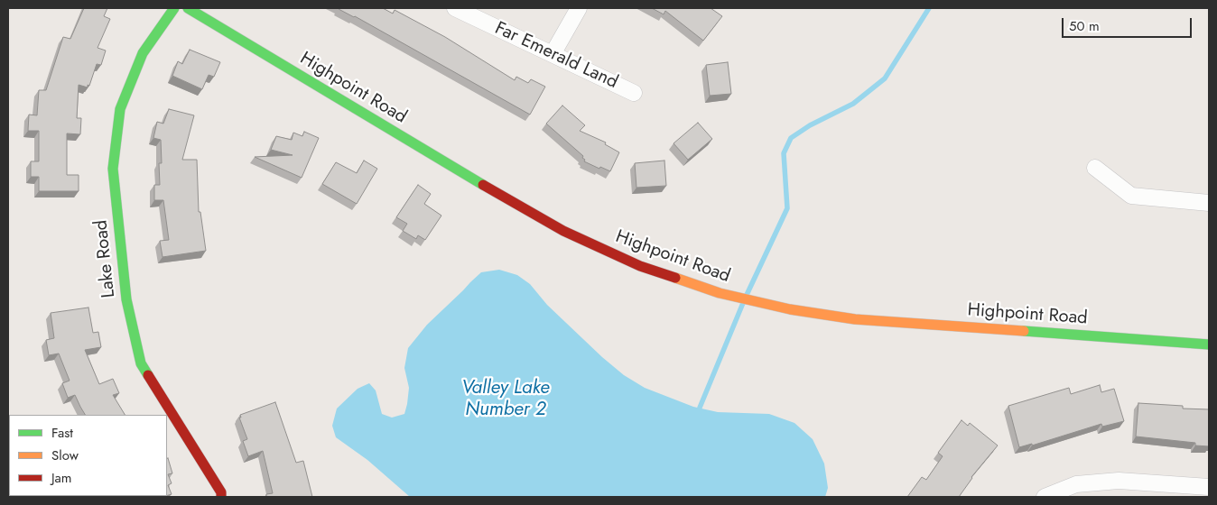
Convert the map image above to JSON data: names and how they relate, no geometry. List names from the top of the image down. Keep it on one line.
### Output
{"streets":{"street":["Far Emerald Land","Highpoint Road","Lake Road"]},"water":["Valley Lake Number 2"],"legend":["Fast","Slow","Jam"],"scale_bar":"50 m"}
